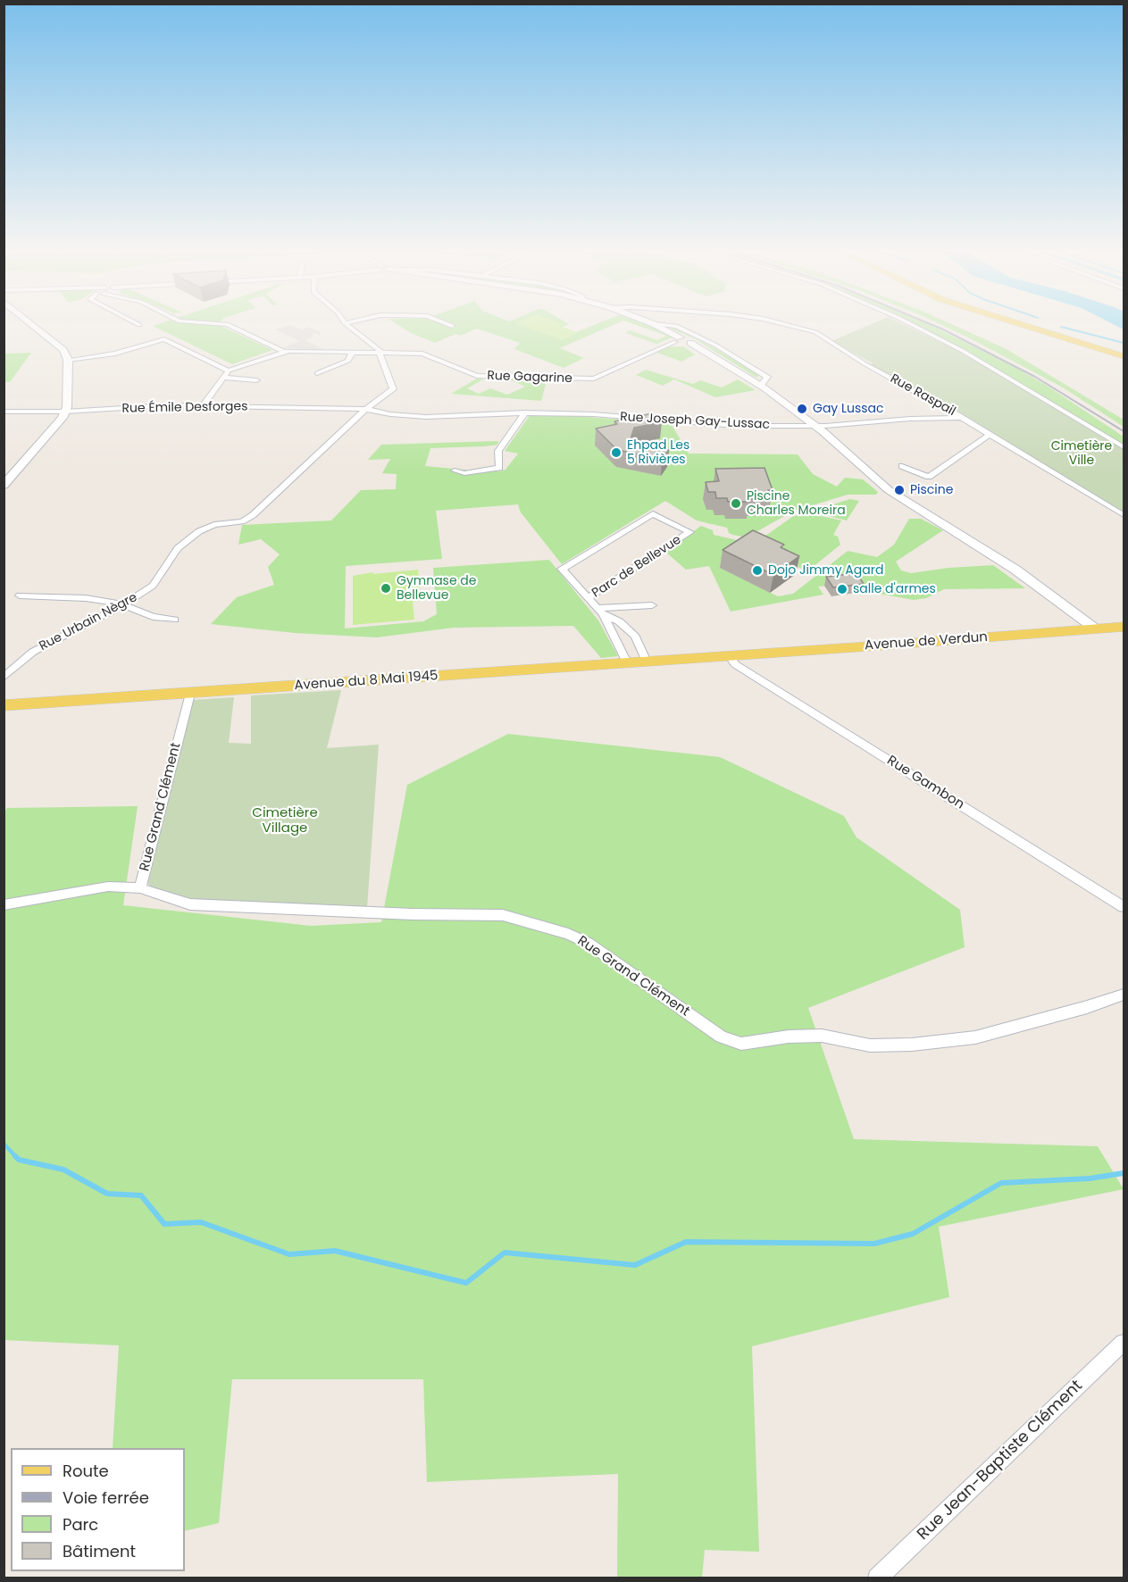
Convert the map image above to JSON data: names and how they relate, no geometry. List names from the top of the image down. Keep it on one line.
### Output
{"streets":{"main road":["Avenue de Verdun","Avenue du 8 Mai 1945"],"street":["Rue Gagarine","Rue Raspail","Rue Émile Desforges","Rue Joseph Gay-Lussac","Parc de Bellevue","Rue Urbain Nègre","Rue Gambon","Rue Grand Clément","Rue Jean-Baptiste Clément"]},"crossings":[["Rue Gagarine","Rue Urbain Nègre"],["Rue Raspail","Rue Joseph Gay-Lussac"],["Rue Émile Desforges","Rue Joseph Gay-Lussac"],["Rue Émile Desforges","Rue Urbain Nègre"],["Rue Joseph Gay-Lussac","Rue Urbain Nègre"],["Parc de Bellevue","Avenue du 8 Mai 1945"],["Avenue de Verdun","Avenue du 8 Mai 1945"],["Avenue de Verdun","Rue Gambon"],["Avenue du 8 Mai 1945","Rue Gambon"],["Avenue du 8 Mai 1945","Rue Grand Clément"]],"parks":["Cimetière Ville","Cimetière Village"],"places":["Gay Lussac","Ehpad Les 5 Rivières","Piscine","Piscine Charles Moreira","Dojo Jimmy Agard","Gymnase de Bellevue","salle d'armes"],"legend":["Route","Voie ferrée","Parc","Bâtiment"]}
